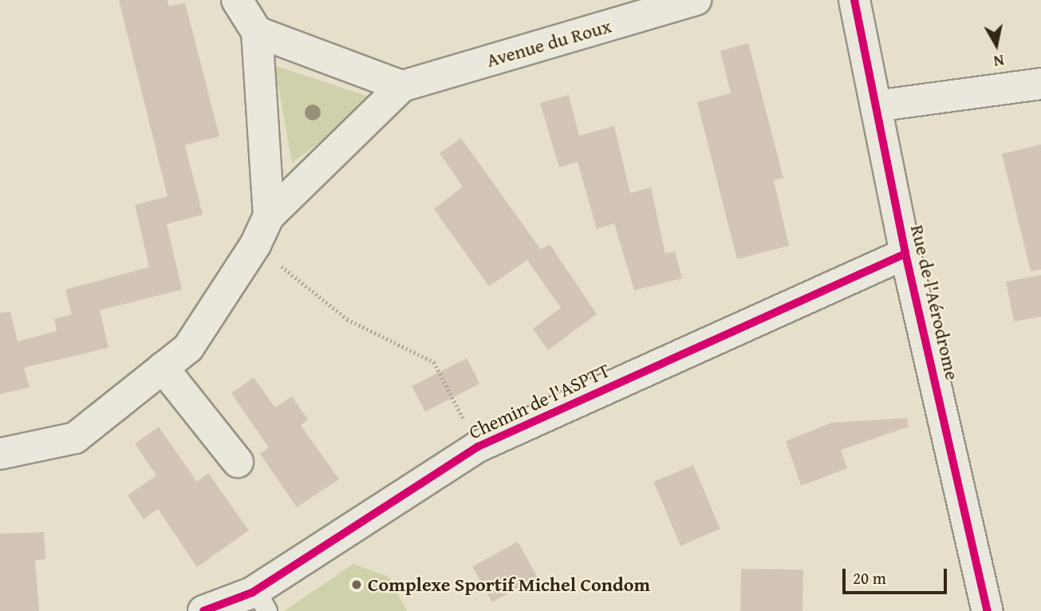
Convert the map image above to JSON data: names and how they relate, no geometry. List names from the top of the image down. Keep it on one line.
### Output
{"streets":{"street":["Avenue du Roux","Rue de l'Aérodrome","Chemin de l'ASPTT"]},"crossings":[["Rue de l'Aérodrome","Chemin de l'ASPTT"]],"places":["Complexe Sportif Michel Condom"],"scale_bar":"20 m","north":"bottom"}
